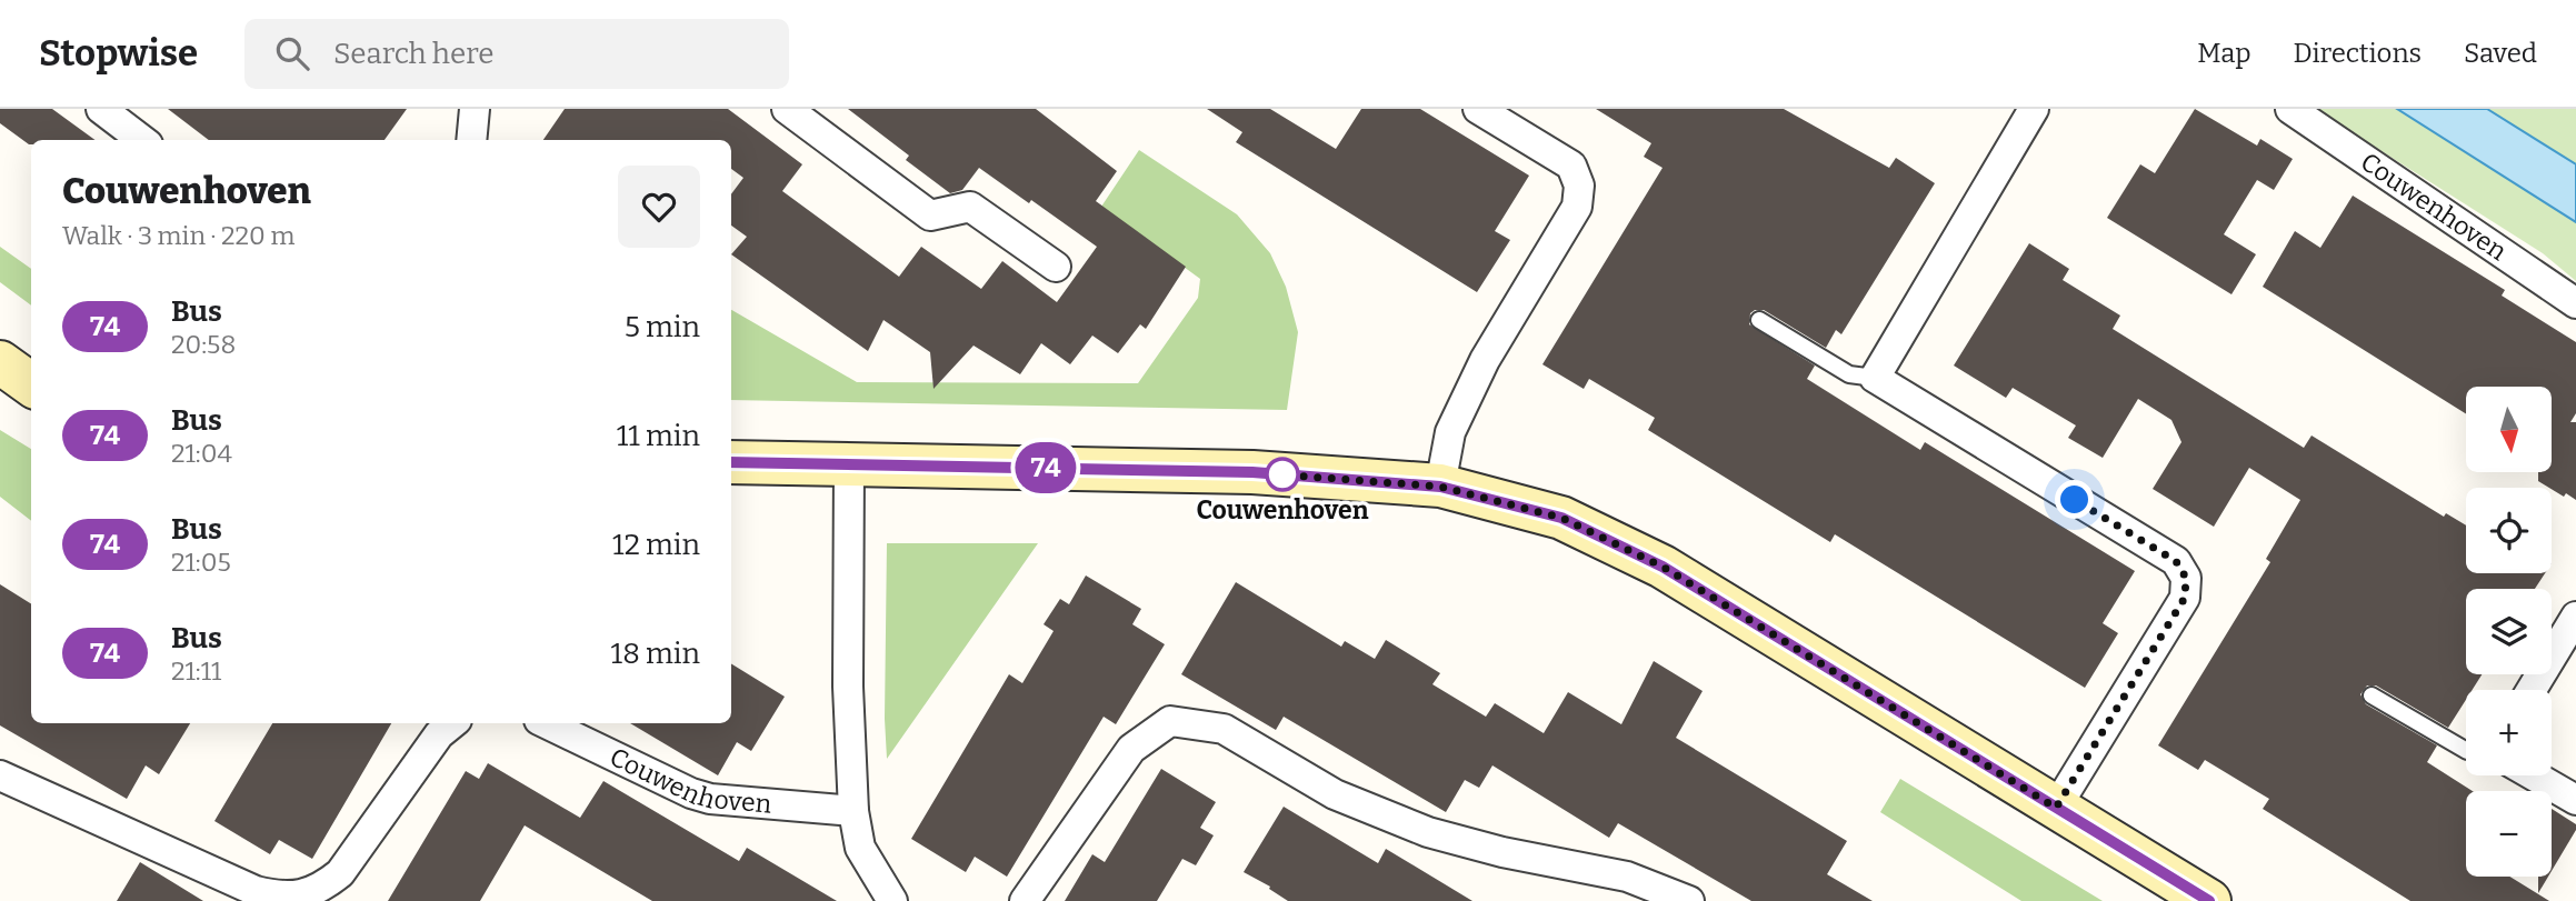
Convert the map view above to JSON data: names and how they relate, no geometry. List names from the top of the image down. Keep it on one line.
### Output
{"streets":{"street":["Couwenhoven"]},"places":["Couwenhoven"],"lines":["bus line 74"],"north":"bottom","page":{"header":"Stopwise","search":"Search here","nav":["Map","Directions","Saved"],"on_map":"74","heading":["Couwenhoven","Walk · 3 min · 220 m"],"list":[{"mark":"74","name":"Bus","note":"20:58","value":"5 min"},{"mark":"74","name":"Bus","note":"21:04","value":"11 min"},{"mark":"74","name":"Bus","note":"21:05","value":"12 min"},{"mark":"74","name":"Bus","note":"21:11","value":"18 min"}],"map_buttons":["+","−"]}}
